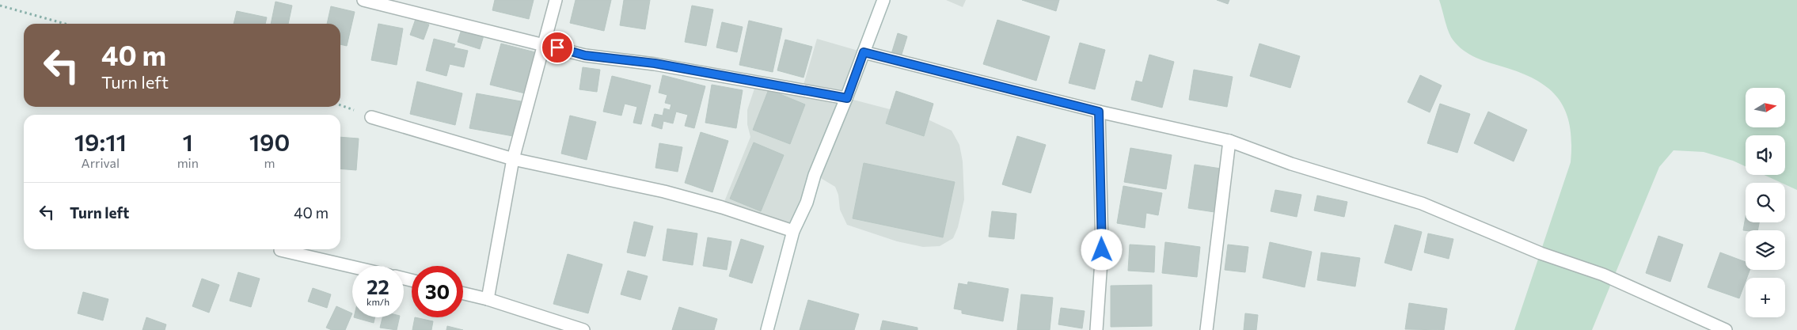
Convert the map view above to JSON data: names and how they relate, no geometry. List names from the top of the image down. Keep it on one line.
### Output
{"north":"right","page":{"turn":["40 m","Turn left"],"map_buttons":"+","eta":["19:11","Arrival","1","min","190","m"],"list":[{"name":"Turn left","value":"40 m"}],"speed":"22 km/h","limit":"30"}}
